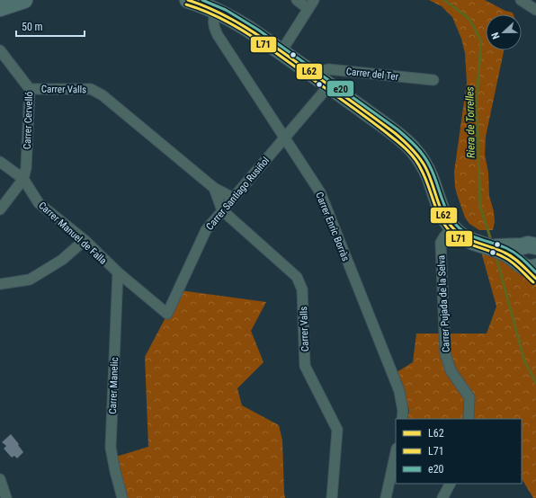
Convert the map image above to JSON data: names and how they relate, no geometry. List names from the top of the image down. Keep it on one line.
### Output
{"streets":{"street":["Carrer del Ter","Carrer Valls","Carrer Cervelló","Carrer Santiago Rusiñol","Carrer Enric Borràs","Carrer Manuel de Falla","Carrer Pujada de la Selva","Carrer Manelic"]},"crossings":[["Carrer Valls","Carrer Cervelló"],["Carrer Valls","Carrer Santiago Rusiñol"],["Carrer Cervelló","Carrer Manuel de Falla"],["Carrer Santiago Rusiñol","Carrer Enric Borràs"],["Carrer Santiago Rusiñol","Carrer Manuel de Falla"],["Carrer Manuel de Falla","Carrer Manelic"]],"water":["Riera de Torrelles"],"lines":["transit line L62","transit line e20","transit line L71"],"legend":["L62","L71","e20"],"scale_bar":"50 m","north":"left"}
